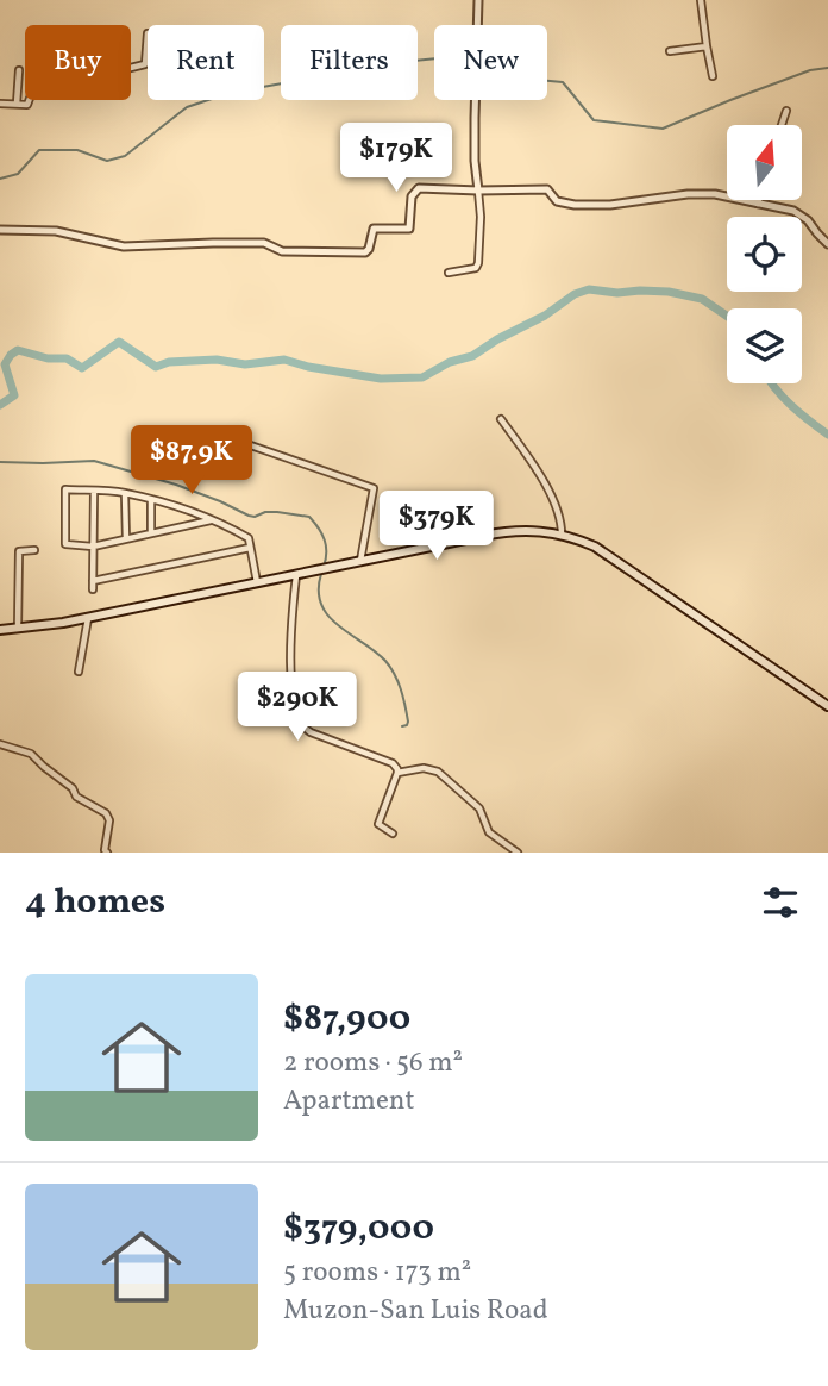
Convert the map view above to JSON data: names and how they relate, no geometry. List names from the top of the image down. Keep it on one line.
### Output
{"north":"top","page":{"chip":["Buy","Rent","Filters","New"],"price":["$179K","$87.9K","$379K","$290K"],"heading":"4 homes","list":[{"name":"$87,900","note":"2 rooms · 56 m² · Apartment"},{"name":"$379,000","note":"5 rooms · 173 m² · Muzon-San Luis Road"}]}}
